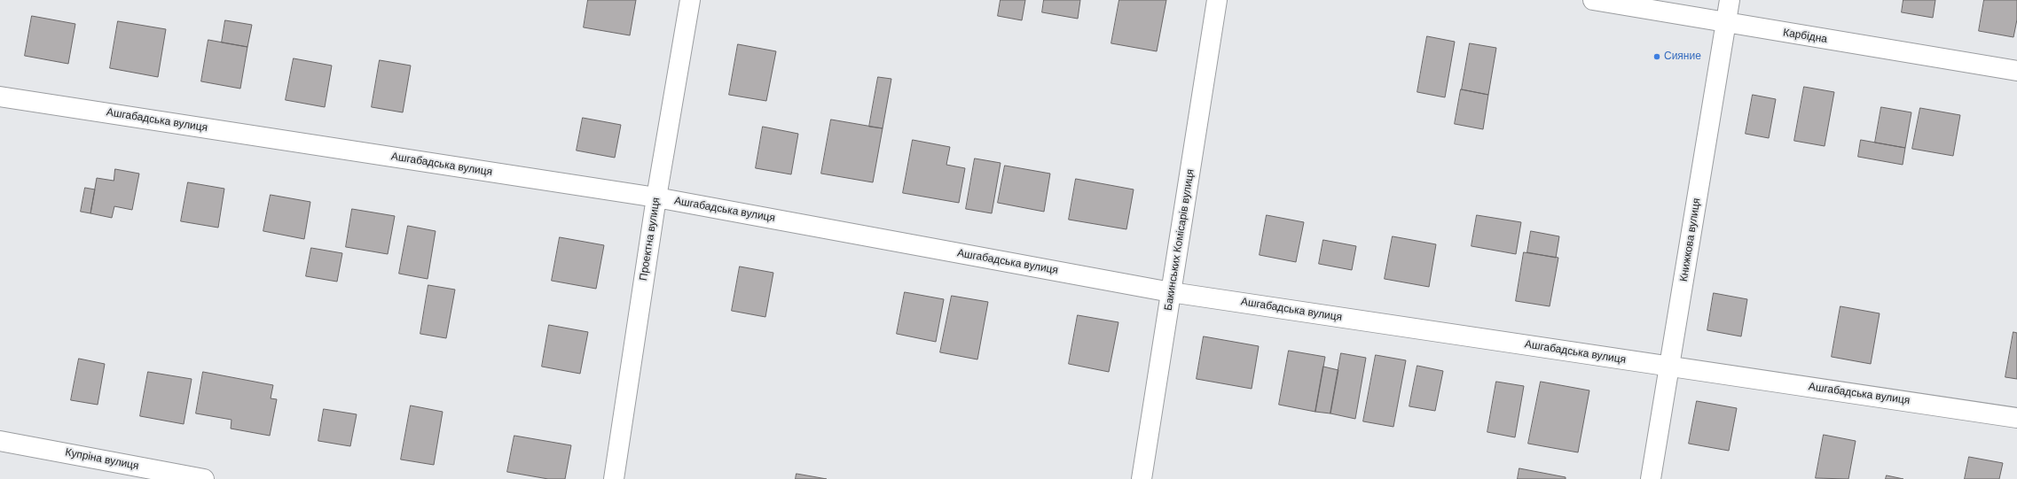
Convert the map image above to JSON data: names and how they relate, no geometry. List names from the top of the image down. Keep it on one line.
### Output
{"streets":{"street":["Карбідна","Ашгабадська вулиця","Проектна вулиця","Бакинських Комісарів вулиця","Книжкова вулиця","Купріна вулиця"]},"crossings":[["Карбідна","Книжкова вулиця"],["Ашгабадська вулиця","Проектна вулиця"],["Ашгабадська вулиця","Бакинських Комісарів вулиця"],["Ашгабадська вулиця","Книжкова вулиця"]],"places":["Сияние"]}
